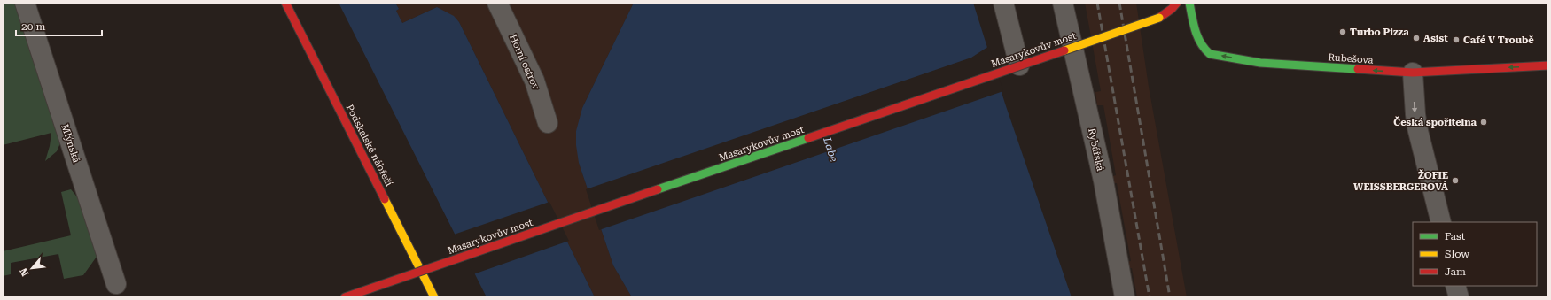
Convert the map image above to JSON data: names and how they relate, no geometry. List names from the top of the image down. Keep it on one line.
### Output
{"streets":{"street":["Masarykovův most","Rubešova","Horní ostrov","Mlýnská","Podskalské nábřeží","Rybářská"]},"one_way":["Rubešova"],"water":["Labe"],"places":["Turbo Pizza","Asist","Café V Troubě","Česká spořitelna","ŽOFIE WEISSBERGEROVÁ"],"legend":["Fast","Slow","Jam"],"scale_bar":"20 m","north":"bottom left"}
